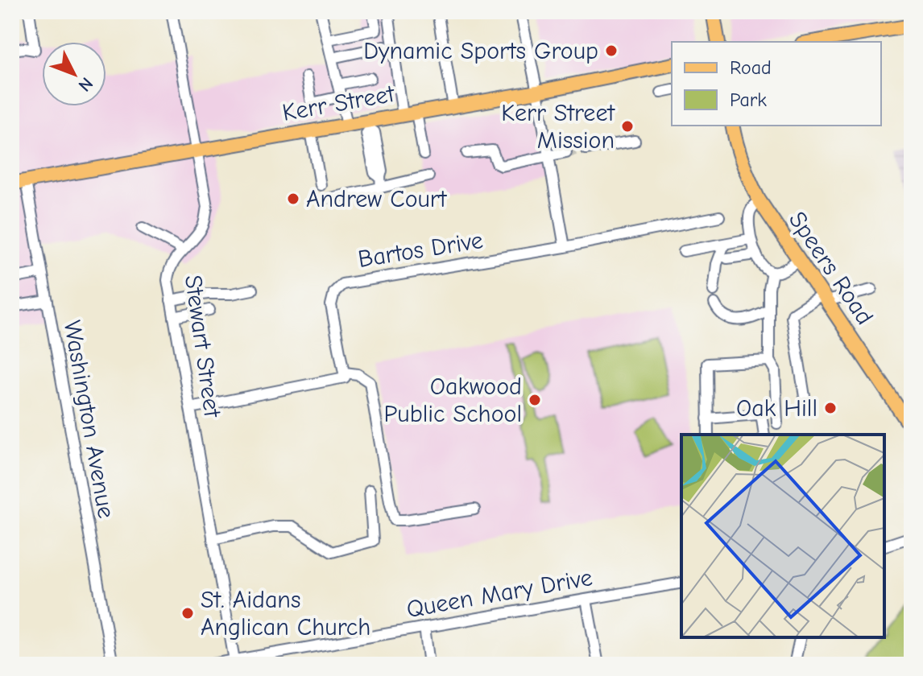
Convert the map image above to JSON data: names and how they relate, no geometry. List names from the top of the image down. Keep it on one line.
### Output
{"streets":{"main road":["Kerr Street","Speers Road"],"street":["Bartos Drive","Stewart Street","Washington Avenue","Queen Mary Drive"]},"crossings":[["Kerr Street","Stewart Street"],["Kerr Street","Washington Avenue"],["Stewart Street","Queen Mary Drive"]],"places":["Dynamic Sports Group","Kerr Street Mission","Andrew Court","Oakwood Public School","Oak Hill","St. Aidans Anglican Church"],"legend":["Road","Park"],"north":"bottom right"}
